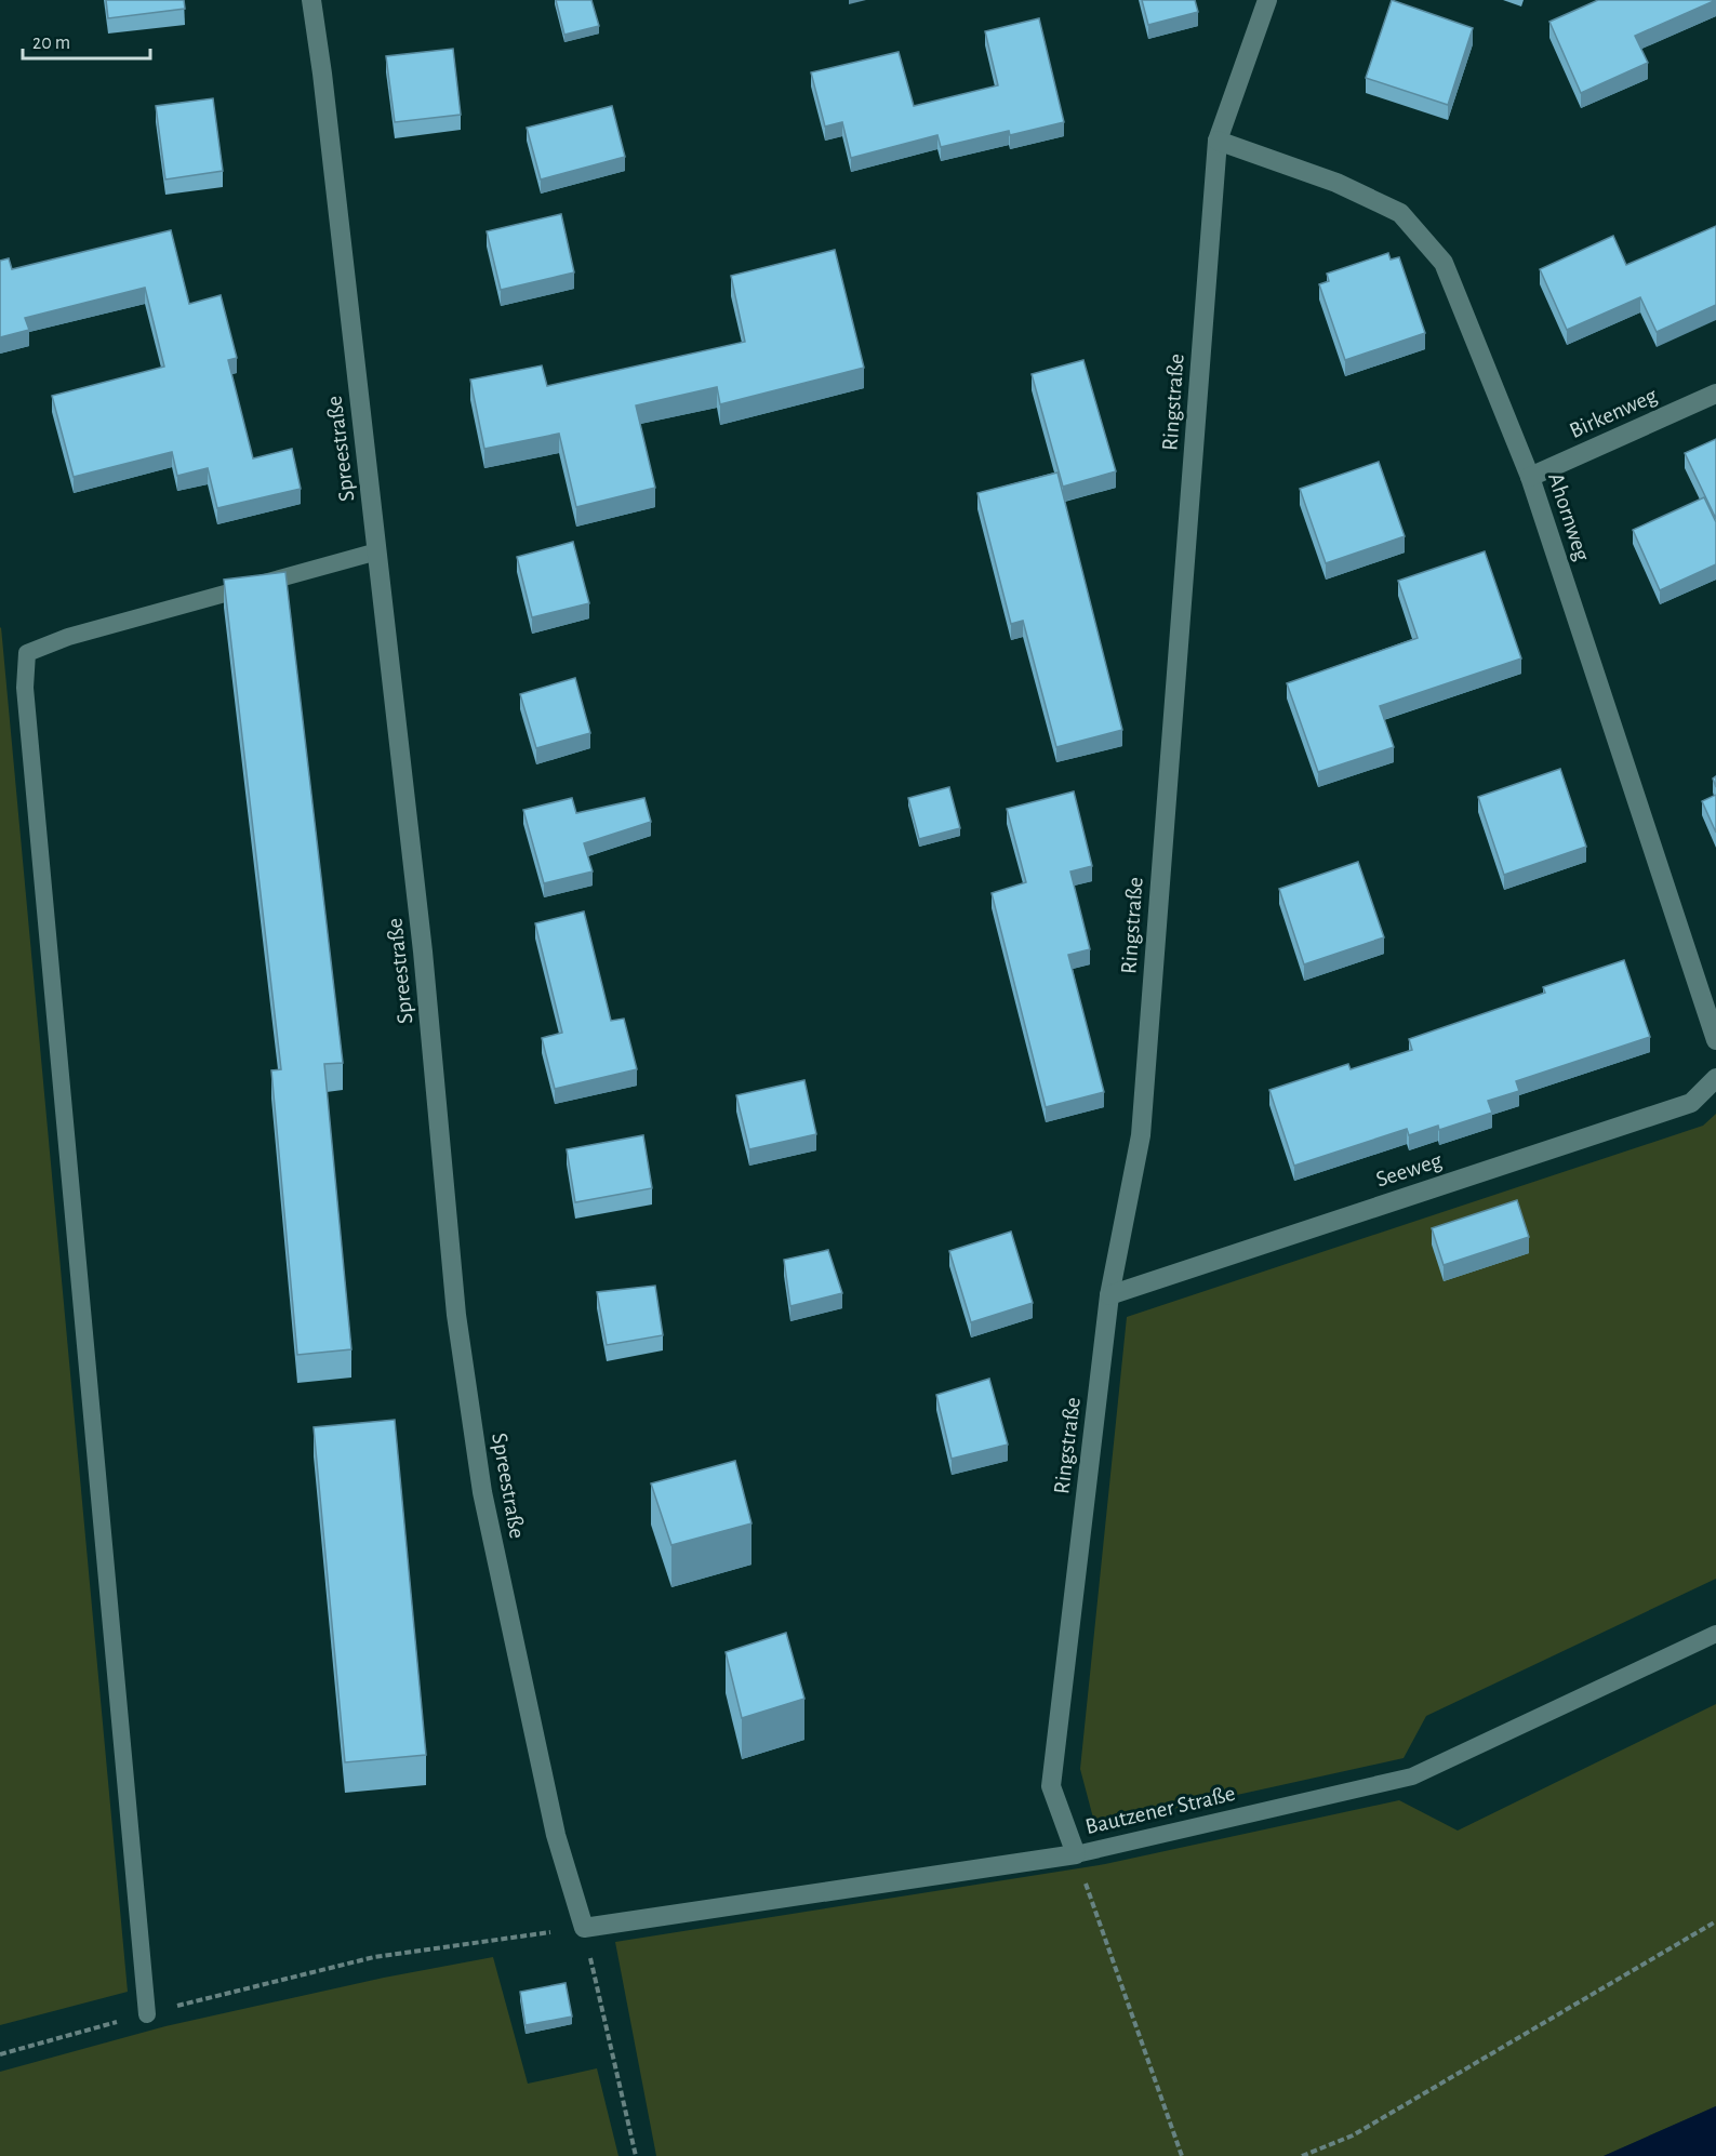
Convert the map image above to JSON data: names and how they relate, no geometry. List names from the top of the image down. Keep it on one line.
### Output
{"streets":{"street":["Ringstraße","Birkenweg","Spreestraße","Ahornweg","Seeweg","Bautzener Straße"]},"crossings":[["Ringstraße","Ahornweg"],["Ringstraße","Seeweg"],["Ringstraße","Bautzener Straße"],["Birkenweg","Ahornweg"],["Spreestraße","Bautzener Straße"]],"scale_bar":"20 m"}
